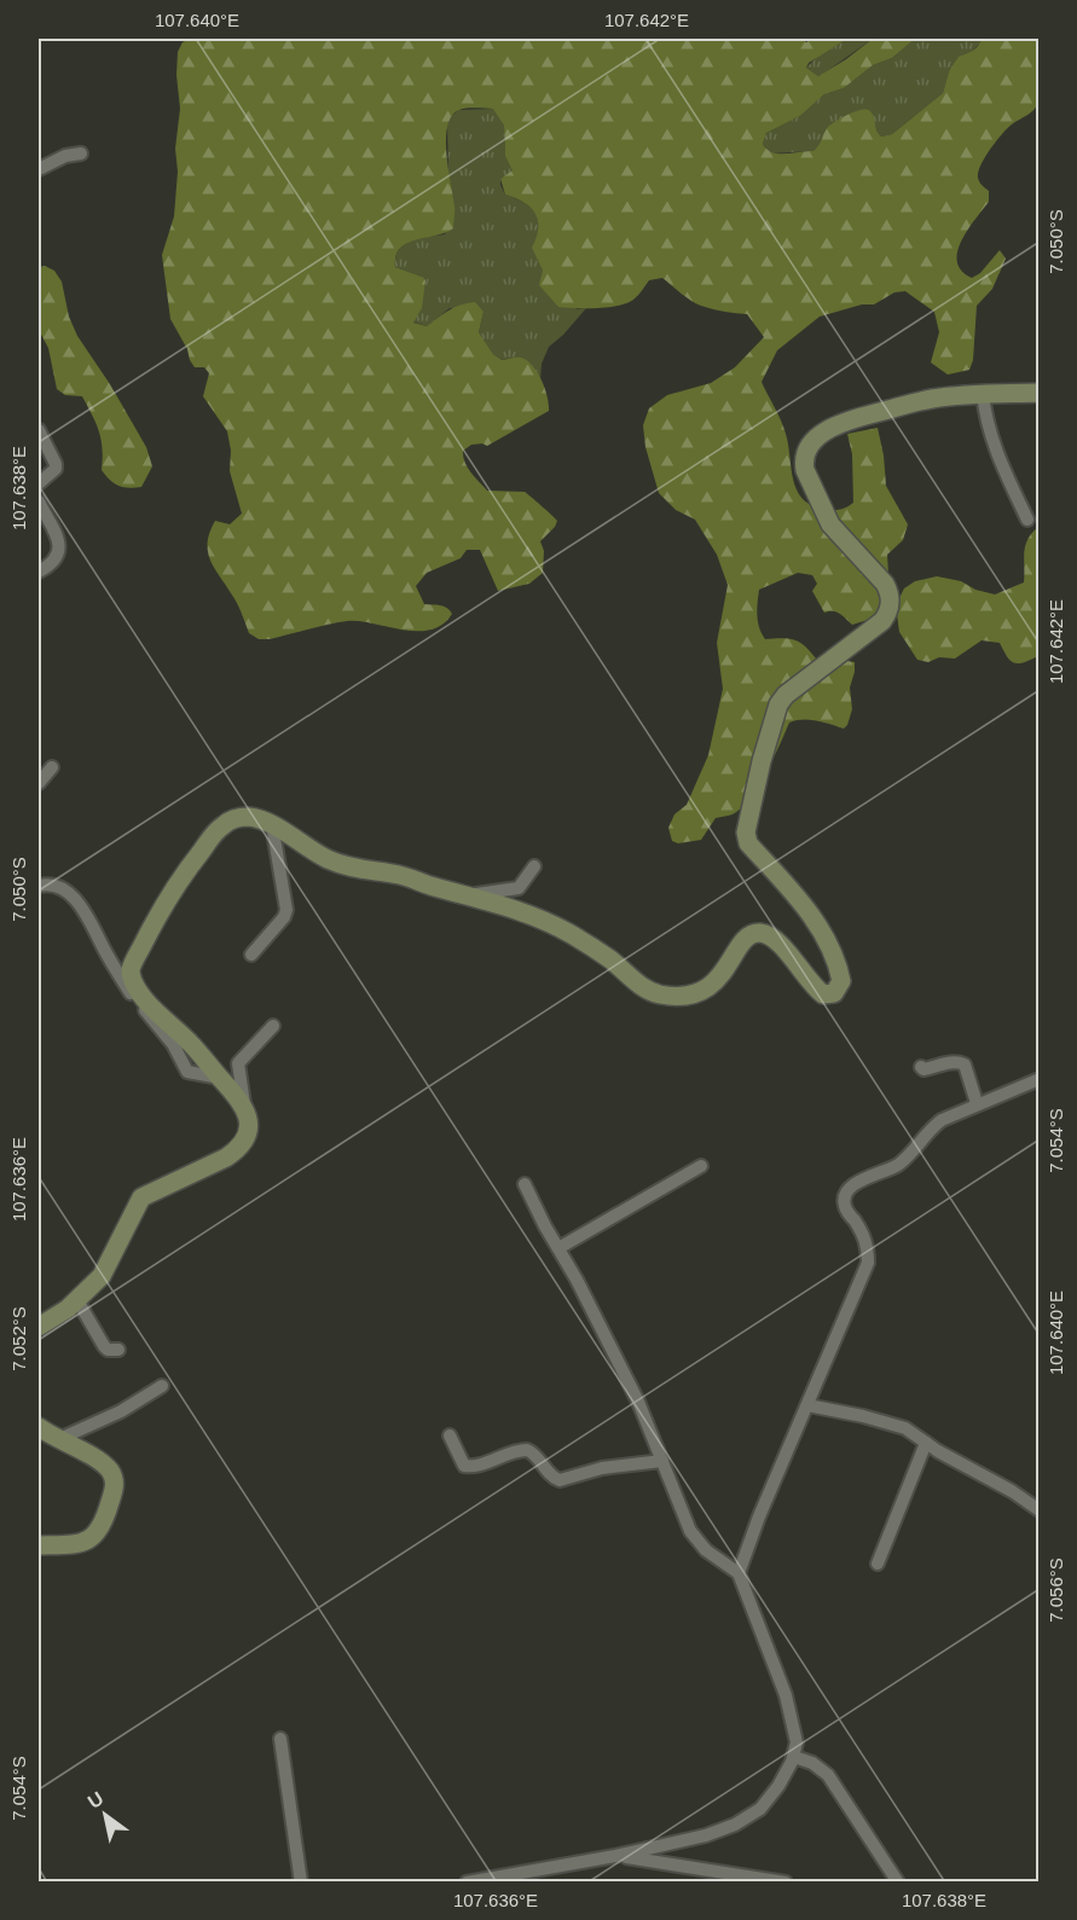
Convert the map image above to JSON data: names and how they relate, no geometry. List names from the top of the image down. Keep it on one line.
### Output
{"north":"top left","coordinates":["107.640°E","107.642°E","7.050°S","107.638°E","7.054°S","107.636°E","7.052°S","7.056°S"]}
